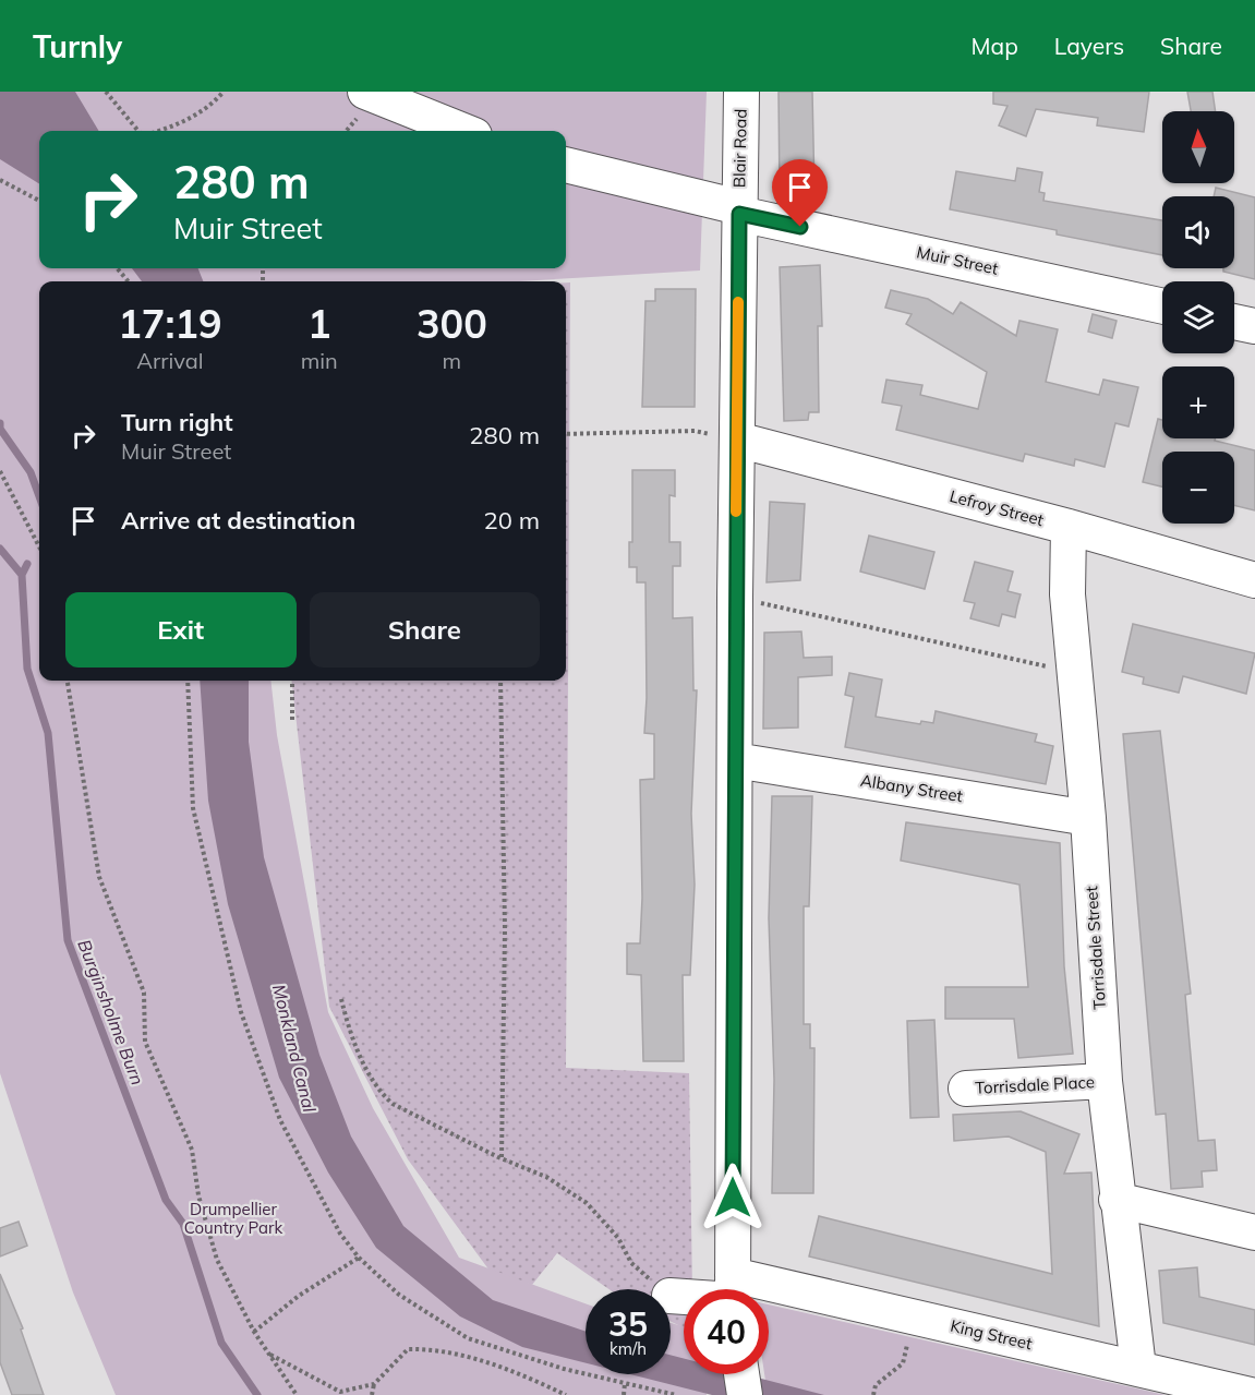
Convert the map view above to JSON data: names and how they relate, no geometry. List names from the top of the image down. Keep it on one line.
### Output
{"streets":{"street":["Blair Road","Muir Street","Lefroy Street","Albany Street","Torrisdale Street","Torrisdale Place","King Street"]},"crossings":[["Blair Road","Muir Street"],["Blair Road","Lefroy Street"],["Blair Road","Albany Street"],["Lefroy Street","Torrisdale Street"],["Albany Street","Torrisdale Street"],["Torrisdale Street","Torrisdale Place"],["Torrisdale Street","King Street"]],"water":["Burginsholme Burn","Monkland Canal"],"parks":["Drumpellier Country Park"],"north":"top","page":{"header":"Turnly","nav":["Map","Layers","Share"],"map_buttons":["+","−"],"turn":["280 m","Muir Street"],"eta":["17:19","Arrival","1","min","300","m"],"list":[{"name":"Turn right","note":"Muir Street","value":"280 m"},{"name":"Arrive at destination","value":"20 m"}],"buttons":["Exit","Share"],"speed":"35 km/h","limit":"40"}}
